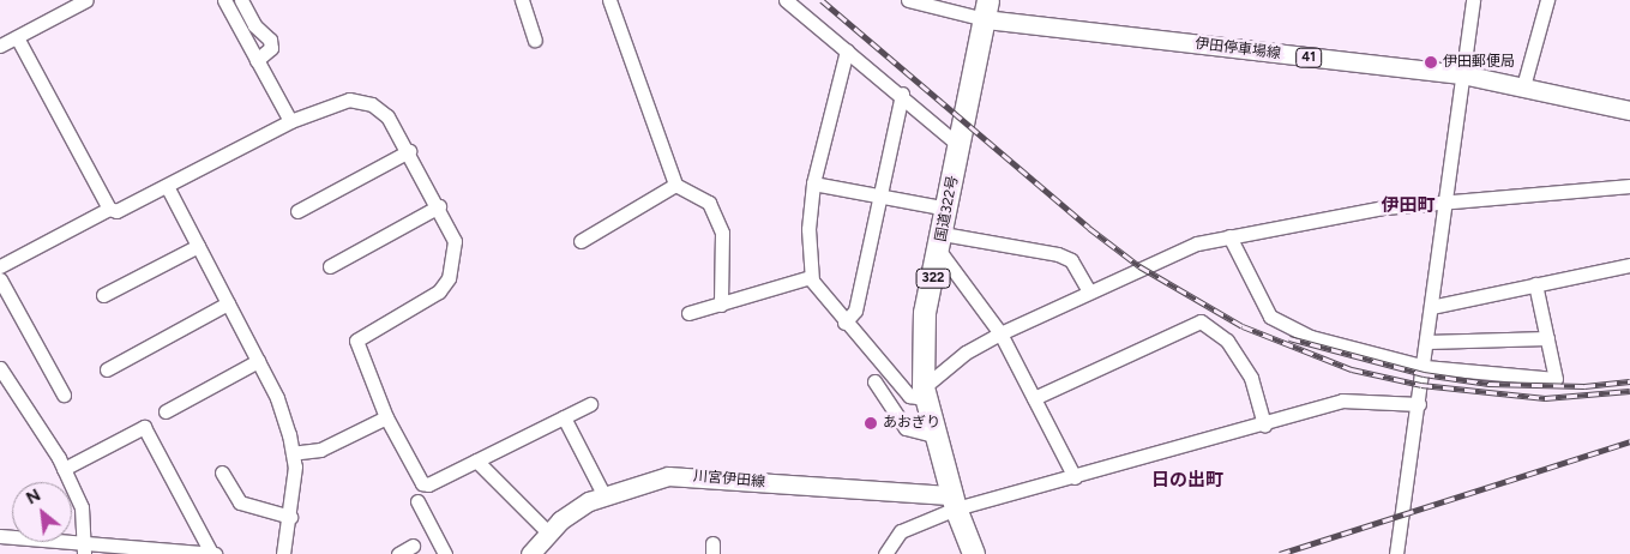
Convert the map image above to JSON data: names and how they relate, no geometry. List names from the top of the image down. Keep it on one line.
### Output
{"streets":{"highway":["国道322号","322"],"main road":["伊田停車場線","41","川宮伊田線"]},"crossings":[["伊田停車場線","国道322号"],["国道322号","川宮伊田線"]],"districts":["伊田町","日の出町"],"places":["伊田郵便局","あおぎり"],"north":"top left"}
